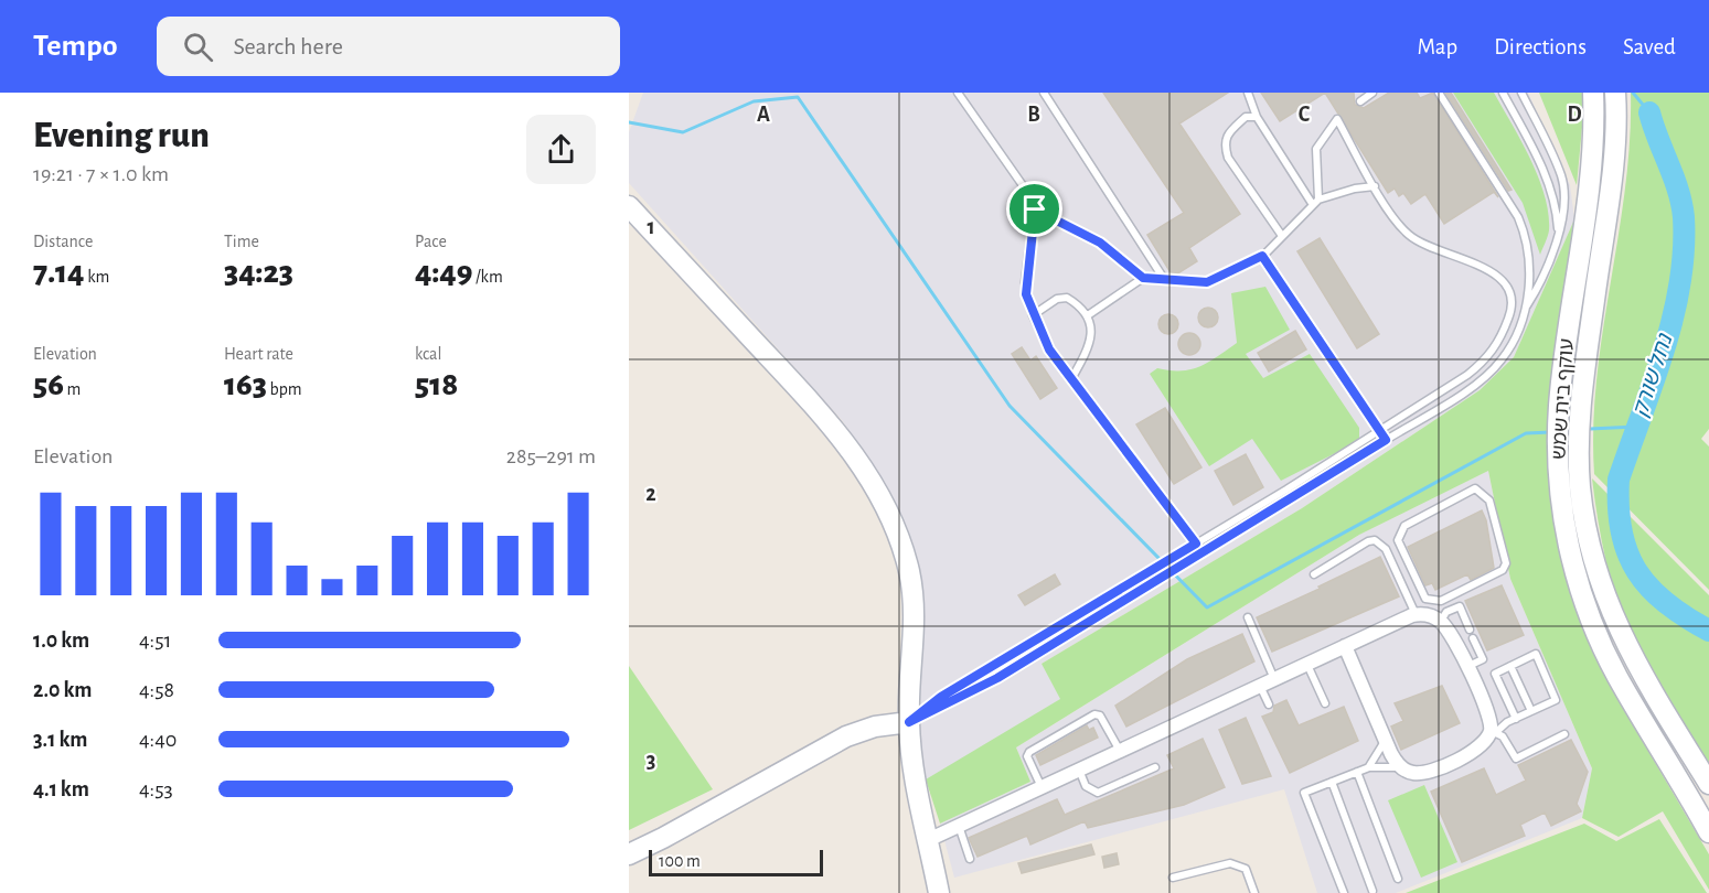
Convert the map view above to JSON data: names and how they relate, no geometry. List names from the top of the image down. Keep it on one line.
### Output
{"streets":{"main road":["עוקף בית שמש"]},"water":["נחל שורק"],"scale_bar":"100 m","page":{"header":"Tempo","search":"Search here","nav":["Map","Directions","Saved"],"heading":["Evening run","19:21 · 7 × 1.0 km"],"stats":[["Distance","7.14 km"],["Time","34:23"],["Pace","4:49 /km"],["Elevation","56 m"],["Heart rate","163 bpm"],["kcal","518"]],"chart":["Elevation","285–291 m"],"list":[{"name":"1.0 km","note":"4:51"},{"name":"2.0 km","note":"4:58"},{"name":"3.1 km","note":"4:40"},{"name":"4.1 km","note":"4:53"}],"scale":"100 m"},"grid":{"columns":["A","B","C","D"],"rows":["1","2","3"]}}
